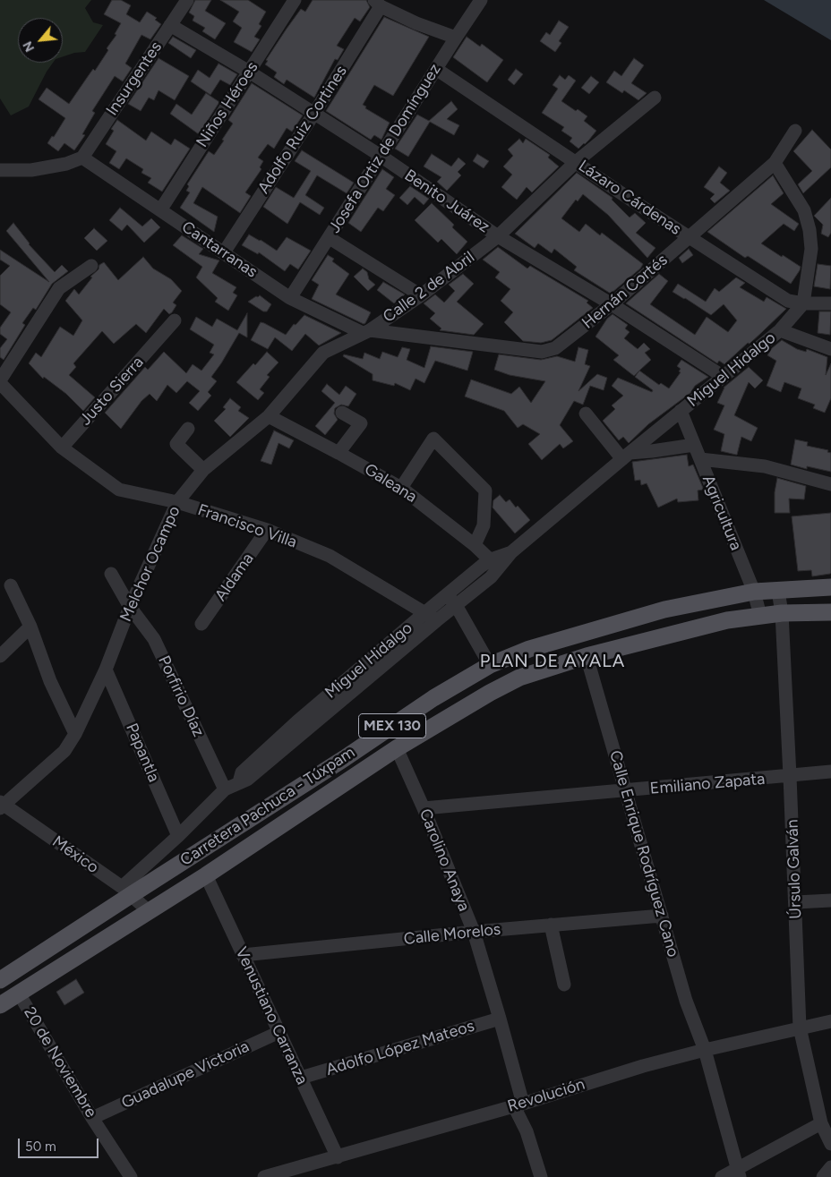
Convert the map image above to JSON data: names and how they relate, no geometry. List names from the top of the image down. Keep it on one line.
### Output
{"streets":{"main road":["MEX 130","Carretera Pachuca - Túxpam"],"street":["Insurgentes","Niños Héroes","Adolfo Ruiz Cortines","Josefa Ortiz de Domínguez","Lázaro Cárdenas","Benito Juárez","Cantarranas","Calle 2 de Abril","Hernán Cortés","Miguel Hidalgo","Justo Sierra","Galeana","Agricultura","Francisco Villa","Melchor Ocampo","Aldama","Porfirio Díaz","Papantla","Emiliano Zapata","Calle Enrique Rodríguez Cano","México","Carolino Anaya","Úrsulo Galván","Calle Morelos","Venustiano Carranza","Adolfo López Mateos","20 de Noviembre","Guadalupe Victoria","Revolución"]},"crossings":[["Insurgentes","Benito Juárez"],["Insurgentes","Cantarranas"],["Niños Héroes","Benito Juárez"],["Niños Héroes","Cantarranas"],["Adolfo Ruiz Cortines","Benito Juárez"],["Adolfo Ruiz Cortines","Cantarranas"],["Josefa Ortiz de Domínguez","Lázaro Cárdenas"],["Josefa Ortiz de Domínguez","Benito Juárez"],["Josefa Ortiz de Domínguez","Cantarranas"],["Lázaro Cárdenas","Calle 2 de Abril"],["Lázaro Cárdenas","Hernán Cortés"],["Lázaro Cárdenas","Miguel Hidalgo"],["Benito Juárez","Calle 2 de Abril"],["Benito Juárez","Hernán Cortés"],["Benito Juárez","Miguel Hidalgo"],["Cantarranas","Calle 2 de Abril"],["Cantarranas","Hernán Cortés"],["Cantarranas","Melchor Ocampo"],["Calle 2 de Abril","Melchor Ocampo"],["Miguel Hidalgo","Galeana"],["Miguel Hidalgo","Agricultura"],["Miguel Hidalgo","Francisco Villa"],["Miguel Hidalgo","Porfirio Díaz"],["Miguel Hidalgo","Papantla"],["Miguel Hidalgo","Carretera Pachuca - Túxpam"],["Miguel Hidalgo","México"],["Justo Sierra","Francisco Villa"],["Galeana","Melchor Ocampo"],["Agricultura","Carretera Pachuca - Túxpam"],["Francisco Villa","Melchor Ocampo"],["Francisco Villa","Aldama"],["Melchor Ocampo","Porfirio Díaz"],["Melchor Ocampo","Papantla"],["Melchor Ocampo","México"],["Emiliano Zapata","Calle Enrique Rodríguez Cano"],["Emiliano Zapata","Carolino Anaya"],["Emiliano Zapata","Úrsulo Galván"],["Carretera Pachuca - Túxpam","Calle Enrique Rodríguez Cano"],["Carretera Pachuca - Túxpam","México"],["Carretera Pachuca - Túxpam","Carolino Anaya"],["Carretera Pachuca - Túxpam","Úrsulo Galván"],["Carretera Pachuca - Túxpam","Venustiano Carranza"],["Carretera Pachuca - Túxpam","20 de Noviembre"],["Calle Enrique Rodríguez Cano","Calle Morelos"],["Calle Enrique Rodríguez Cano","Revolución"],["Carolino Anaya","Calle Morelos"],["Carolino Anaya","Adolfo López Mateos"],["Carolino Anaya","Revolución"],["Úrsulo Galván","Revolución"],["Calle Morelos","Venustiano Carranza"],["Venustiano Carranza","Adolfo López Mateos"],["Venustiano Carranza","Guadalupe Victoria"],["Venustiano Carranza","Revolución"],["20 de Noviembre","Guadalupe Victoria"]],"districts":["PLAN DE AYALA"],"scale_bar":"50 m","north":"bottom left"}
